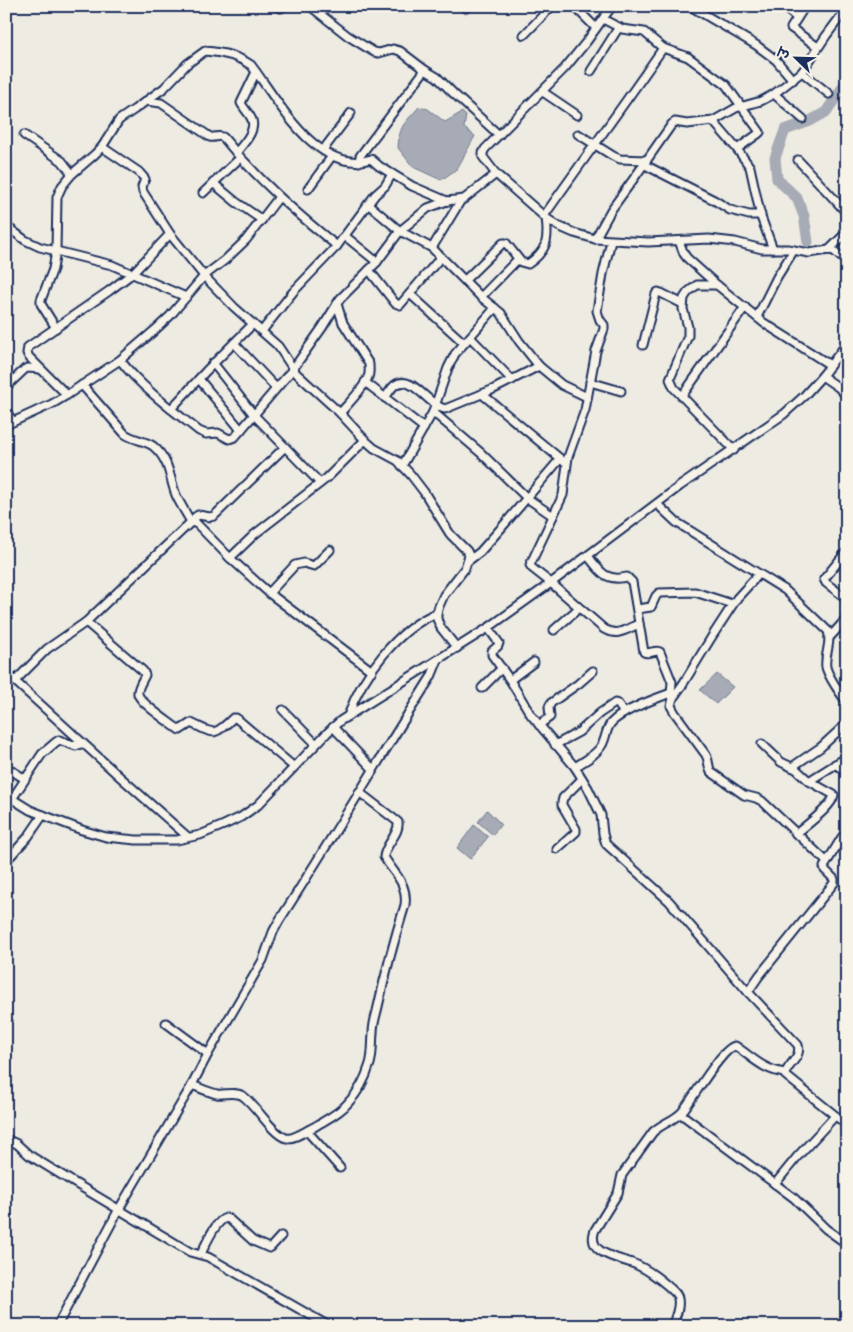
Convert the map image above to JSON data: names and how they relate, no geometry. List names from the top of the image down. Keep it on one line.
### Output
{"north":"top left"}
